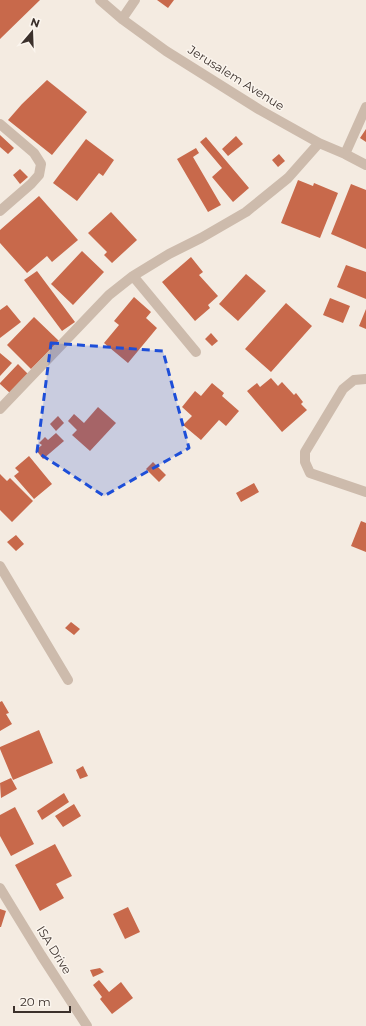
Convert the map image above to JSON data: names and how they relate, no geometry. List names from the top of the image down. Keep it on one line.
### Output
{"streets":{"street":["Jerusalem Avenue","ISA Drive"]},"scale_bar":"20 m","north":"top"}
